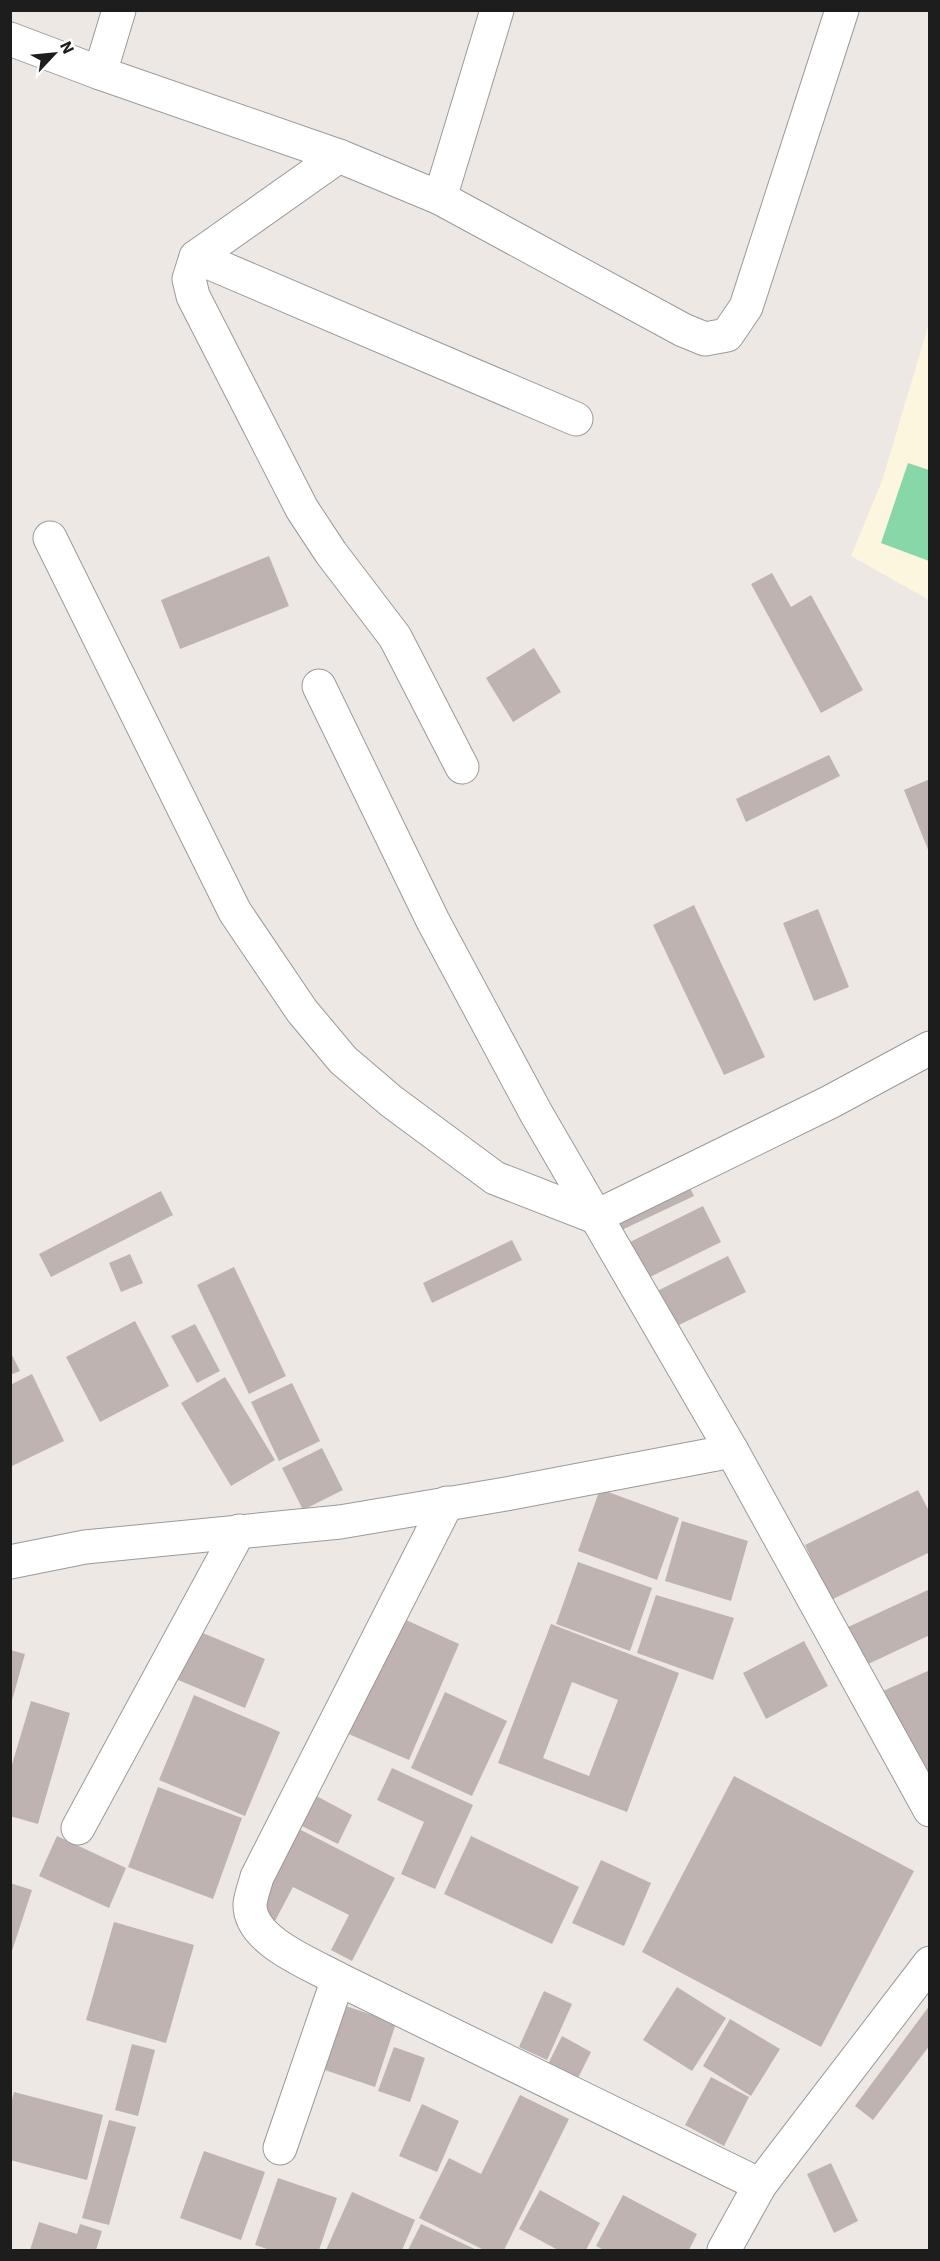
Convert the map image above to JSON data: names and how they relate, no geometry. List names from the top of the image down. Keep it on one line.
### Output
{"north":"top right"}
